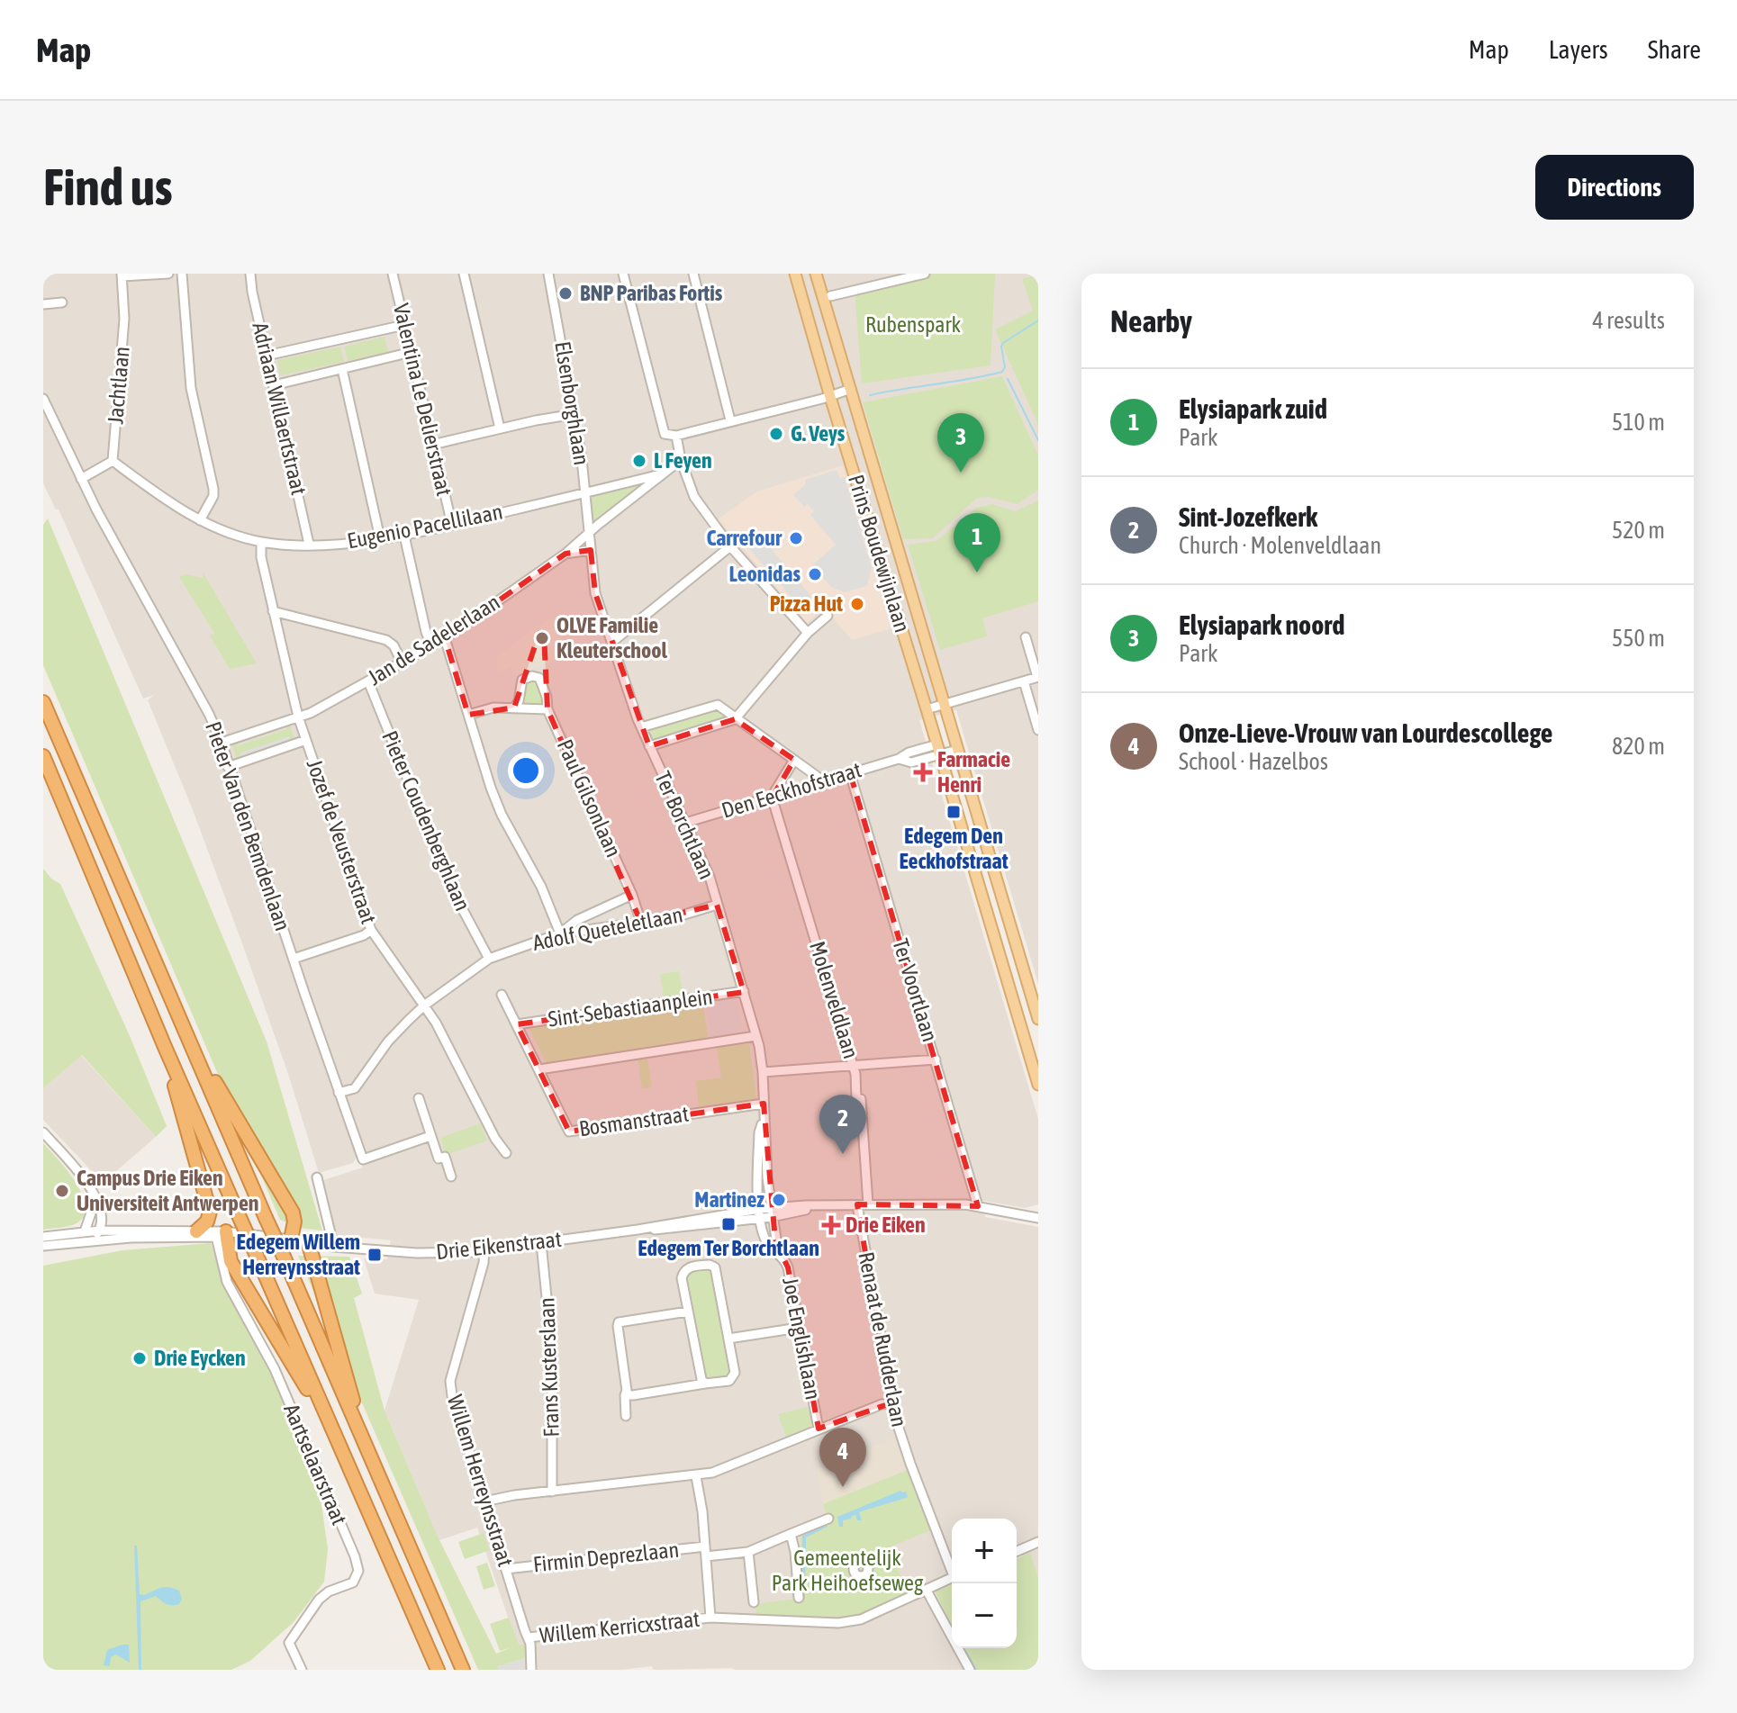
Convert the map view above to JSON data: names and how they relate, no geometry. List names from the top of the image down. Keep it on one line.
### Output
{"streets":{"main road":["Prins Boudewijnlaan"],"street":["Jachtlaan","Valentina Le Delierstraat","Elsenborghlaan","Adriaan Willaertstraat","Eugenio Pacellilaan","Jan de Sadelerlaan","Den Eeckhofstraat","Paul Gilsonlaan","Pieter Coudenberghlaan","Ter Borchtlaan","Pieter Van den Bemdenlaan","Jozef de Veusterstraat","Adolf Queteletlaan","Ter Voortlaan","Molenveldlaan","Sint-Sebastiaanplein","Bosmanstraat","Drie Eikenstraat","Joe Englishlaan","Renaat de Rudderlaan","Frans Kusterslaan","Aartselaarstraat","Willem Herreynsstraat","Firmin Deprezlaan","Willem Kerricxstraat"]},"crossings":[["Jachtlaan","Eugenio Pacellilaan"],["Valentina Le Delierstraat","Eugenio Pacellilaan"],["Elsenborghlaan","Eugenio Pacellilaan"],["Elsenborghlaan","Jan de Sadelerlaan"],["Elsenborghlaan","Ter Borchtlaan"],["Adriaan Willaertstraat","Eugenio Pacellilaan"],["Eugenio Pacellilaan","Jan de Sadelerlaan"],["Eugenio Pacellilaan","Jozef de Veusterstraat"],["Prins Boudewijnlaan","Den Eeckhofstraat"],["Jan de Sadelerlaan","Pieter Coudenberghlaan"],["Jan de Sadelerlaan","Ter Borchtlaan"],["Jan de Sadelerlaan","Pieter Van den Bemdenlaan"],["Jan de Sadelerlaan","Jozef de Veusterstraat"],["Den Eeckhofstraat","Ter Borchtlaan"],["Den Eeckhofstraat","Ter Voortlaan"],["Den Eeckhofstraat","Molenveldlaan"],["Paul Gilsonlaan","Adolf Queteletlaan"],["Pieter Coudenberghlaan","Adolf Queteletlaan"],["Ter Borchtlaan","Adolf Queteletlaan"],["Ter Borchtlaan","Sint-Sebastiaanplein"],["Ter Borchtlaan","Bosmanstraat"],["Ter Borchtlaan","Drie Eikenstraat"],["Ter Borchtlaan","Joe Englishlaan"],["Pieter Van den Bemdenlaan","Adolf Queteletlaan"],["Jozef de Veusterstraat","Adolf Queteletlaan"],["Ter Voortlaan","Drie Eikenstraat"],["Molenveldlaan","Drie Eikenstraat"],["Sint-Sebastiaanplein","Bosmanstraat"],["Drie Eikenstraat","Joe Englishlaan"],["Drie Eikenstraat","Renaat de Rudderlaan"],["Drie Eikenstraat","Frans Kusterslaan"],["Drie Eikenstraat","Aartselaarstraat"],["Drie Eikenstraat","Willem Herreynsstraat"],["Willem Herreynsstraat","Firmin Deprezlaan"],["Willem Herreynsstraat","Willem Kerricxstraat"]],"parks":["Rubenspark","Gemeentelijk Park Heihoefseweg"],"places":{"other":["BNP Paribas Fortis","G. Veys","L Feyen","Carrefour","Leonidas","Pizza Hut","OLVE Familie Kleuterschool","Campus Drie Eiken Universiteit Antwerpen","Martinez","Drie Eycken"],"health":["Farmacie Henri","Drie Eiken"],"transit":["Edegem Den Eeckhofstraat","Edegem Ter Borchtlaan","Edegem Willem Herreynsstraat"]},"page":{"header":"Map","nav":["Map","Layers","Share"],"buttons":"Directions","title":"Find us","heading":["Nearby","4 results"],"list":[{"mark":"1","name":"Elysiapark zuid","note":"Park","value":"510 m"},{"mark":"2","name":"Sint-Jozefkerk","note":"Church · Molenveldlaan","value":"520 m"},{"mark":"3","name":"Elysiapark noord","note":"Park","value":"550 m"},{"mark":"4","name":"Onze-Lieve-Vrouw van Lourdescollege","note":"School · Hazelbos","value":"820 m"}],"pins":["3","1","2","4"],"map_buttons":["+","−"]}}
